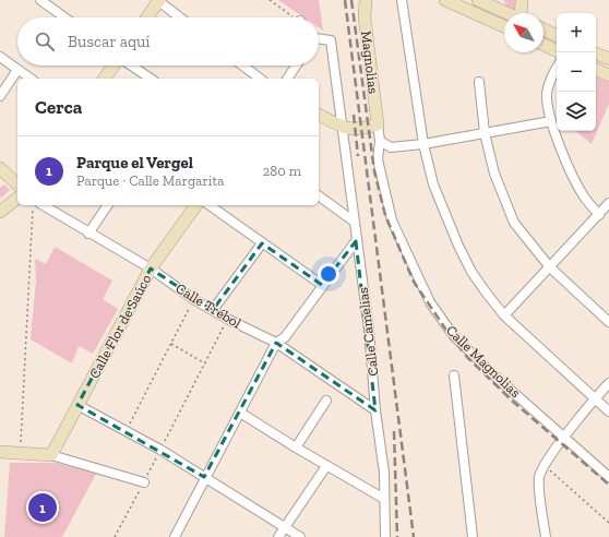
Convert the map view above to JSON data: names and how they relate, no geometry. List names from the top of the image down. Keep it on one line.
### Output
{"streets":{"street":["Magnolias","Calle Trébol","Calle Flor de Saúco","Calle Camelias","Calle Magnolias"]},"crossings":[["Magnolias","Calle Magnolias"],["Calle Trébol","Calle Flor de Saúco"],["Calle Trébol","Calle Camelias"]],"north":"top left","page":{"map_buttons":["+","−"],"search":"Buscar aquí","heading":"Cerca","list":[{"mark":"1","name":"Parque el Vergel","note":"Parque · Calle Margarita","value":"280 m"}],"pins":"1"}}
